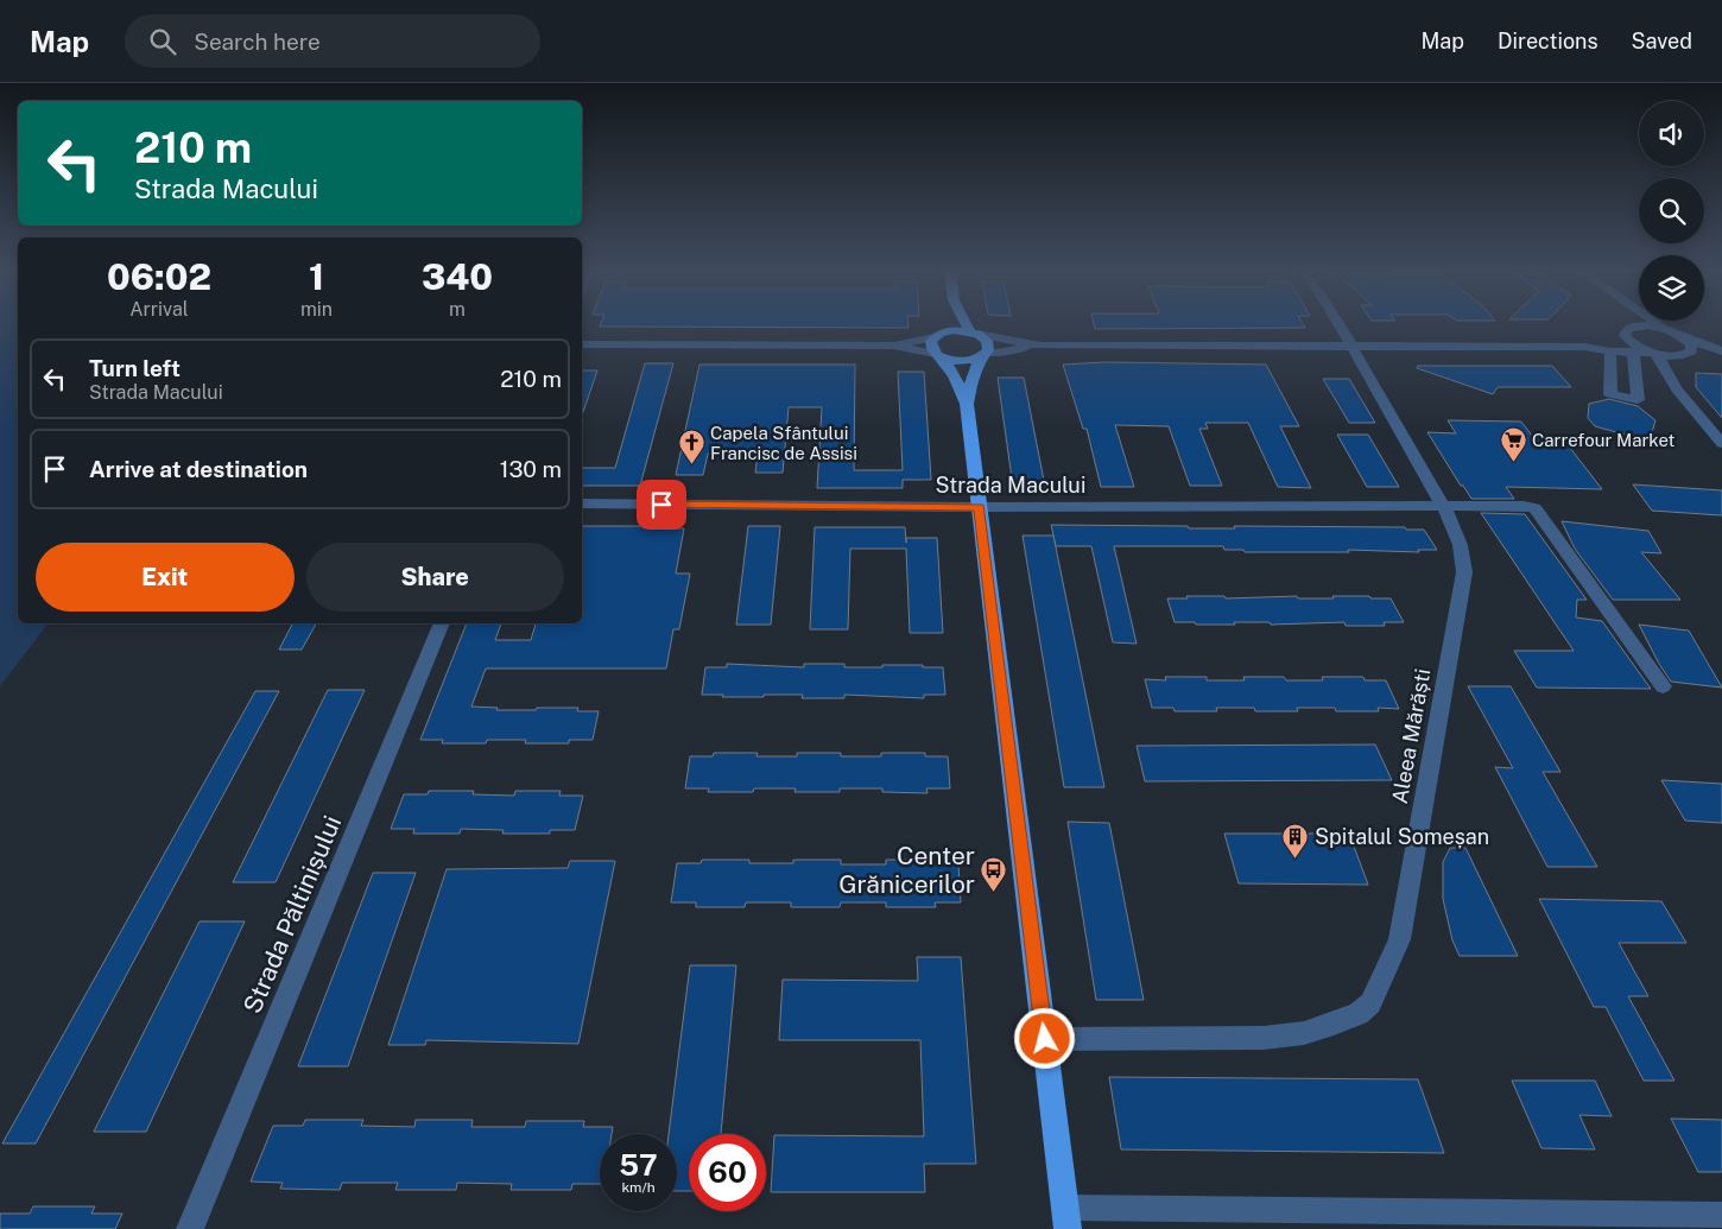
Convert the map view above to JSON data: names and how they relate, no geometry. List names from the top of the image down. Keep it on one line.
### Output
{"streets":{"street":["Strada Macului","Aleea Mărăști","Strada Păltinișului"]},"crossings":[["Strada Macului","Aleea Mărăști"]],"places":{"supermarket":["Carrefour Market"],"church":["Capela Sfântului Francisc de Assisi"],"building":["Spitalul Someșan"],"bus stop":["Center Grănicerilor"]},"page":{"header":"Map","search":"Search here","nav":["Map","Directions","Saved"],"turn":["210 m","Strada Macului"],"eta":["06:02","Arrival","1","min","340","m"],"list":[{"name":"Turn left","note":"Strada Macului","value":"210 m"},{"name":"Arrive at destination","value":"130 m"}],"buttons":["Exit","Share"],"speed":"57 km/h","limit":"60"}}
